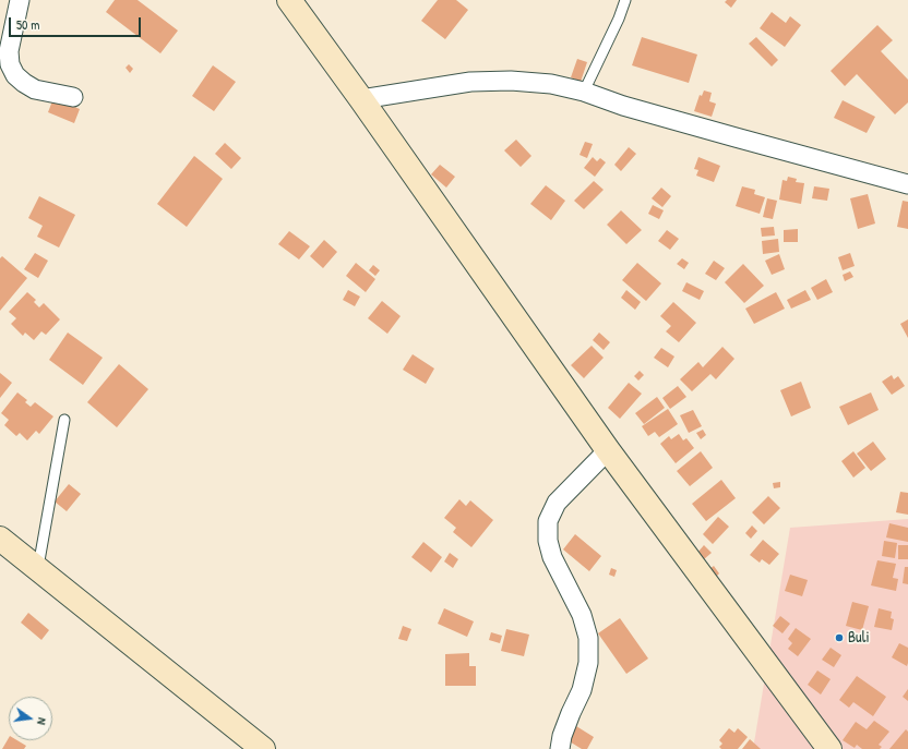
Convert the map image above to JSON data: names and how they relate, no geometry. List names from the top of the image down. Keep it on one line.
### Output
{"places":["Buli"],"scale_bar":"50 m","north":"right"}
